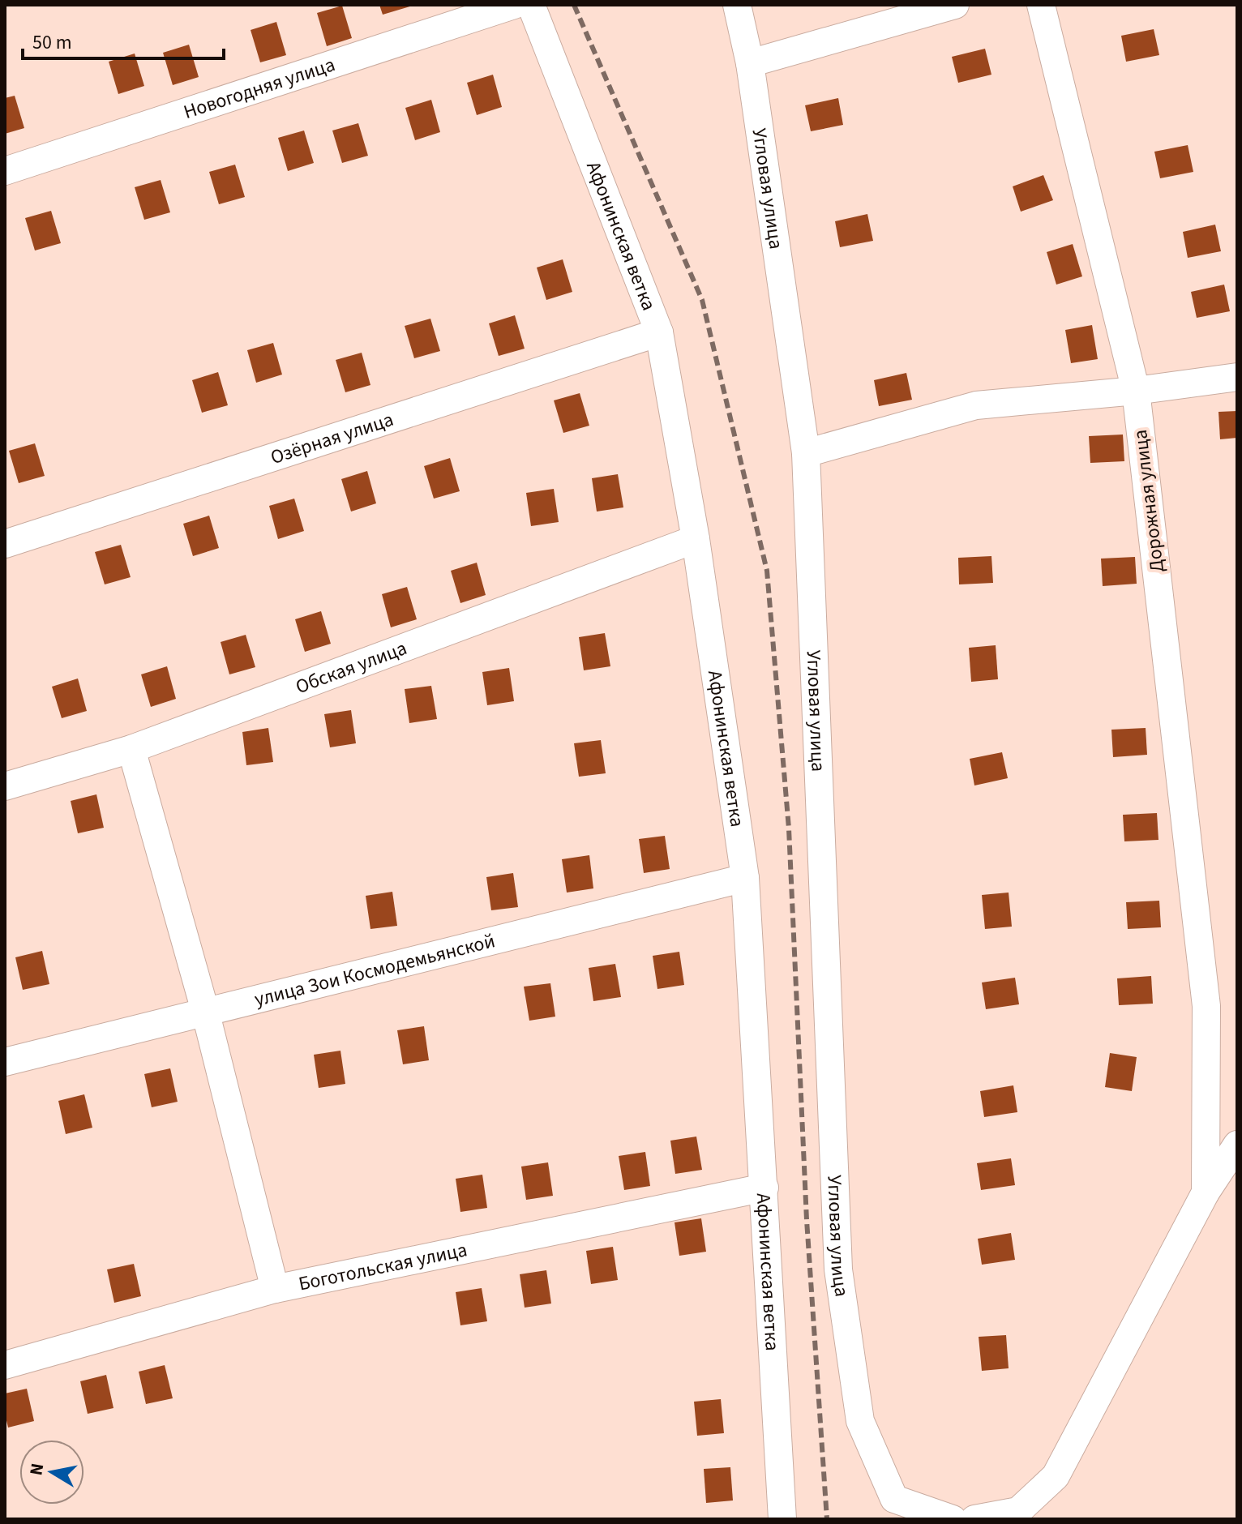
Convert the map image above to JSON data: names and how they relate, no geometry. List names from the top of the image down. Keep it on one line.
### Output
{"streets":{"street":["Новогодняя улица","Угловая улица","Афонинская ветка","Озёрная улица","Дорожная улица","Обская улица","улица Зои Космодемьянской","Боготольская улица"]},"crossings":[["Афонинская ветка","Озёрная улица"],["Афонинская ветка","Обская улица"],["Афонинская ветка","улица Зои Космодемьянской"],["Афонинская ветка","Боготольская улица"]],"scale_bar":"50 m","north":"left"}
